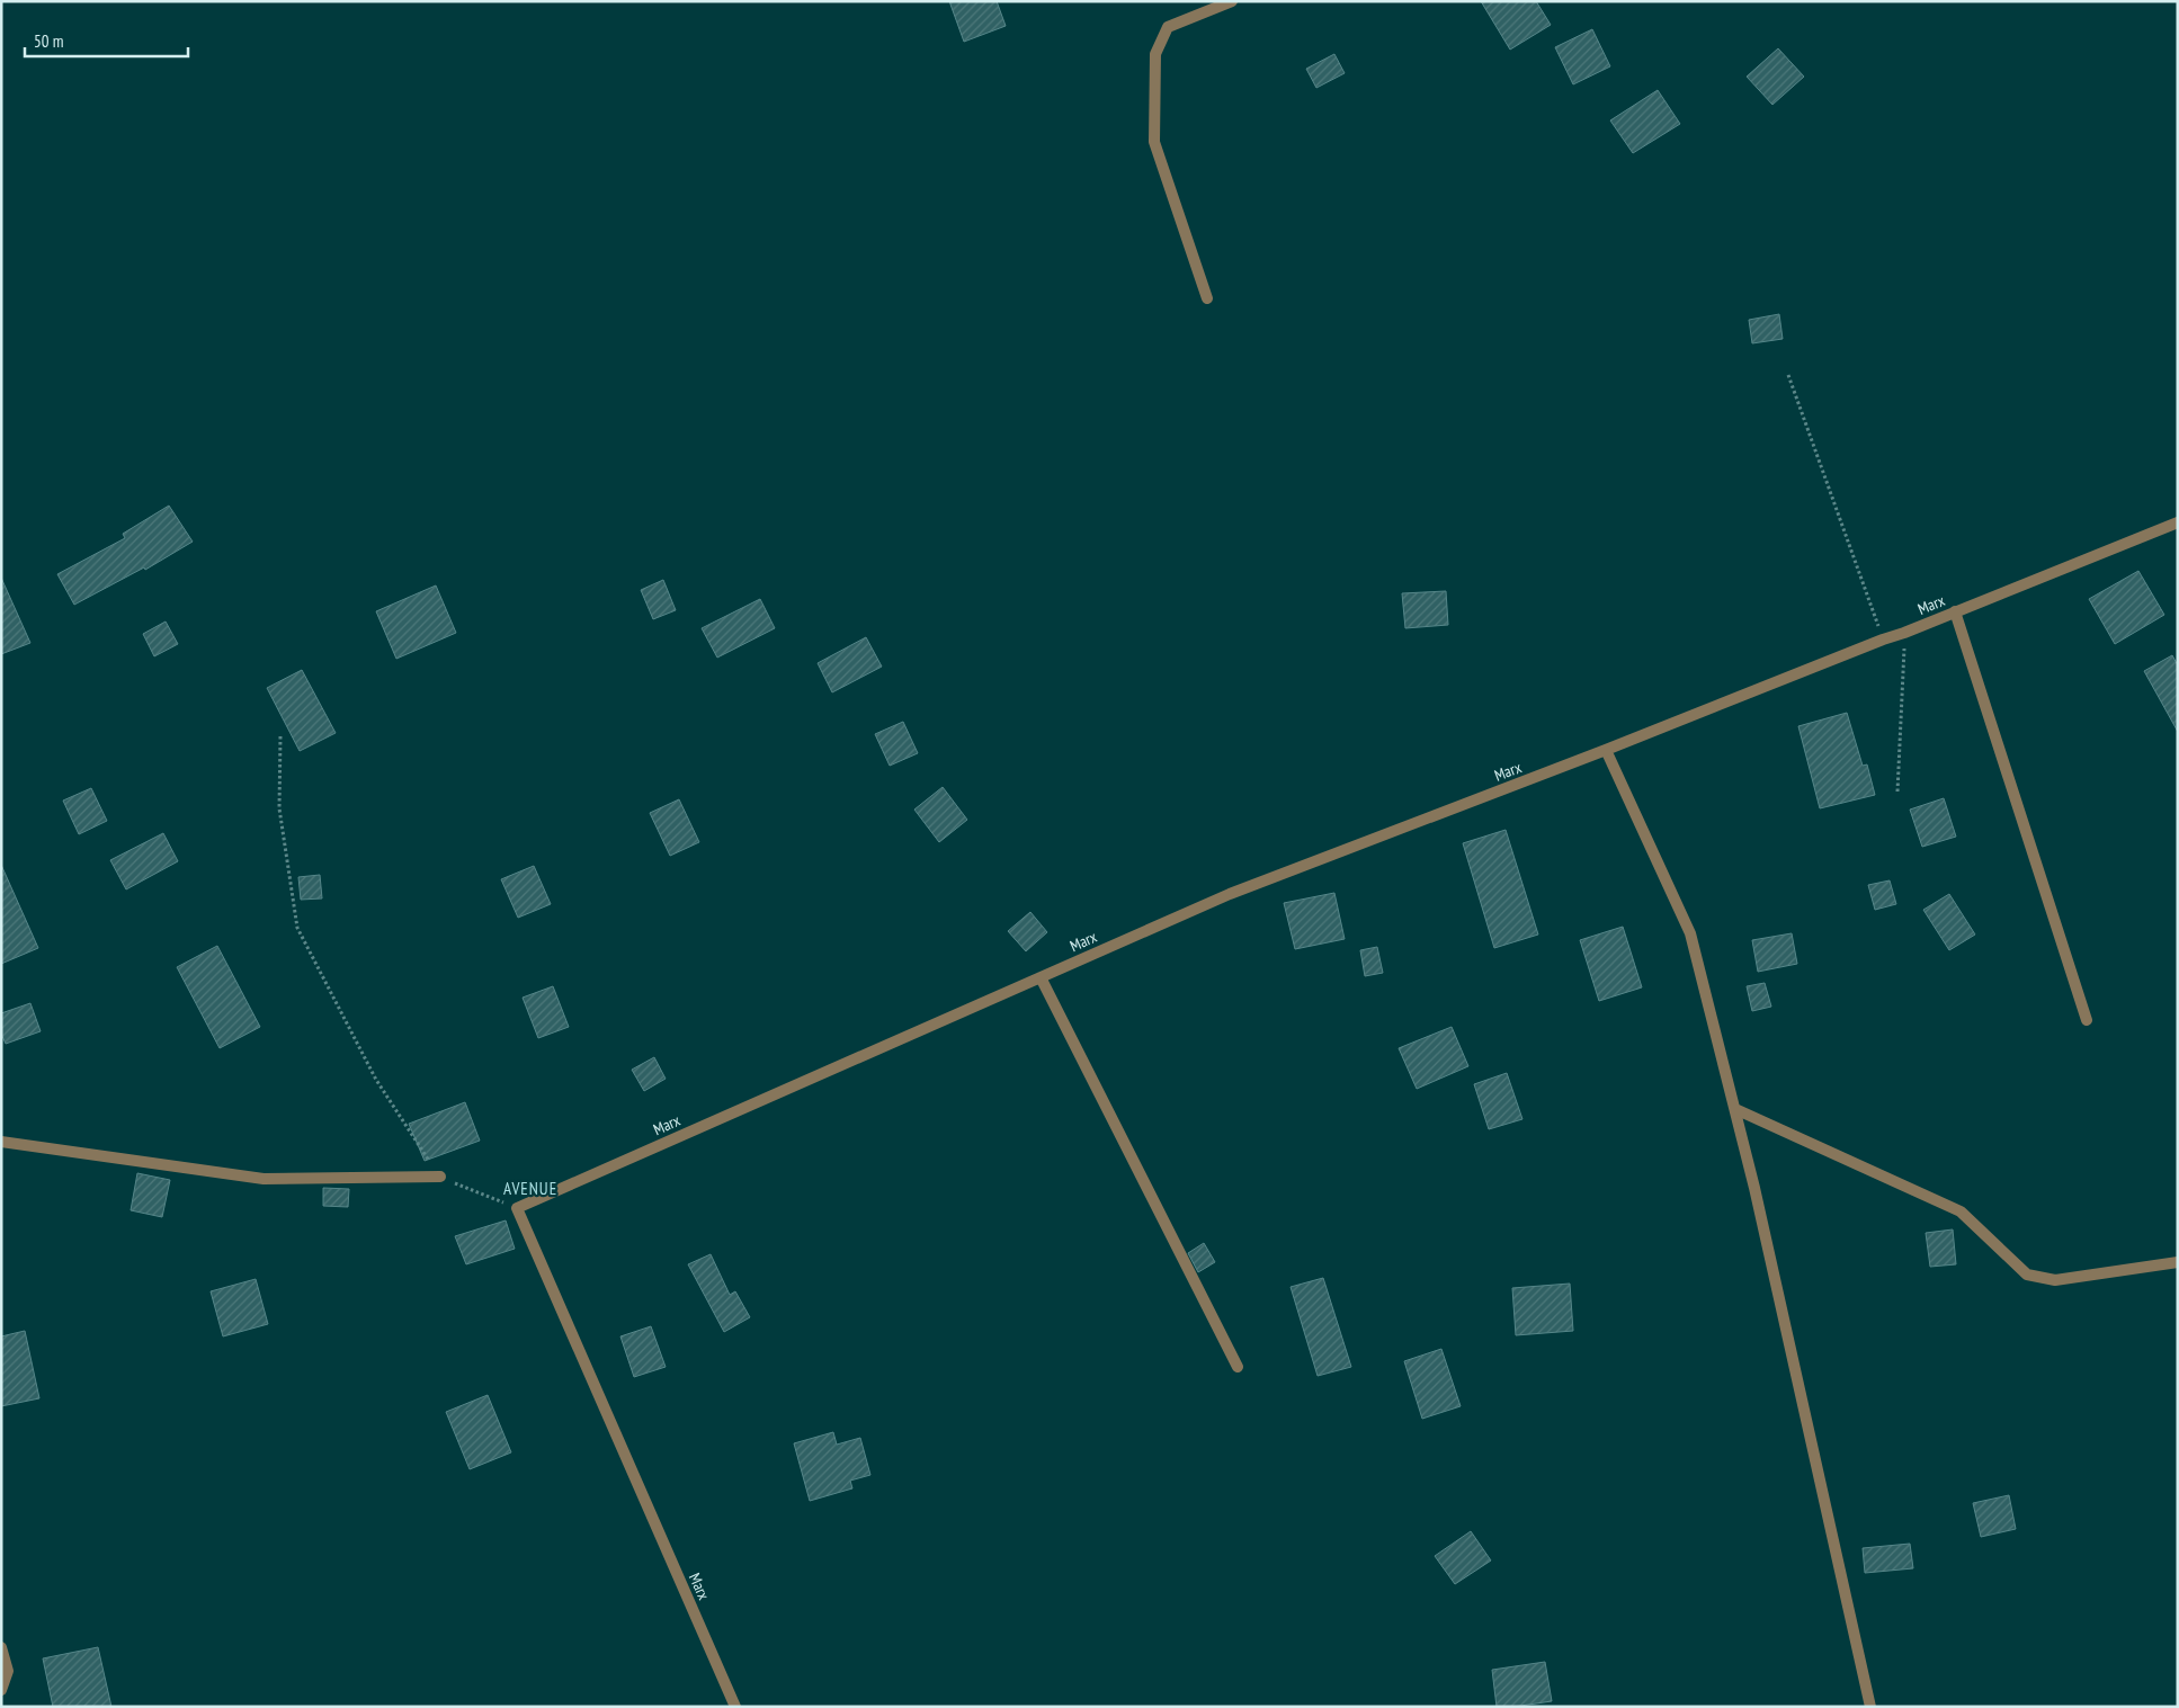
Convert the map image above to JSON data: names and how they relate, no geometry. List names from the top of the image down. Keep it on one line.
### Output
{"streets":{"street":["Marx"]},"districts":["AVENUE"],"scale_bar":"50 m"}
